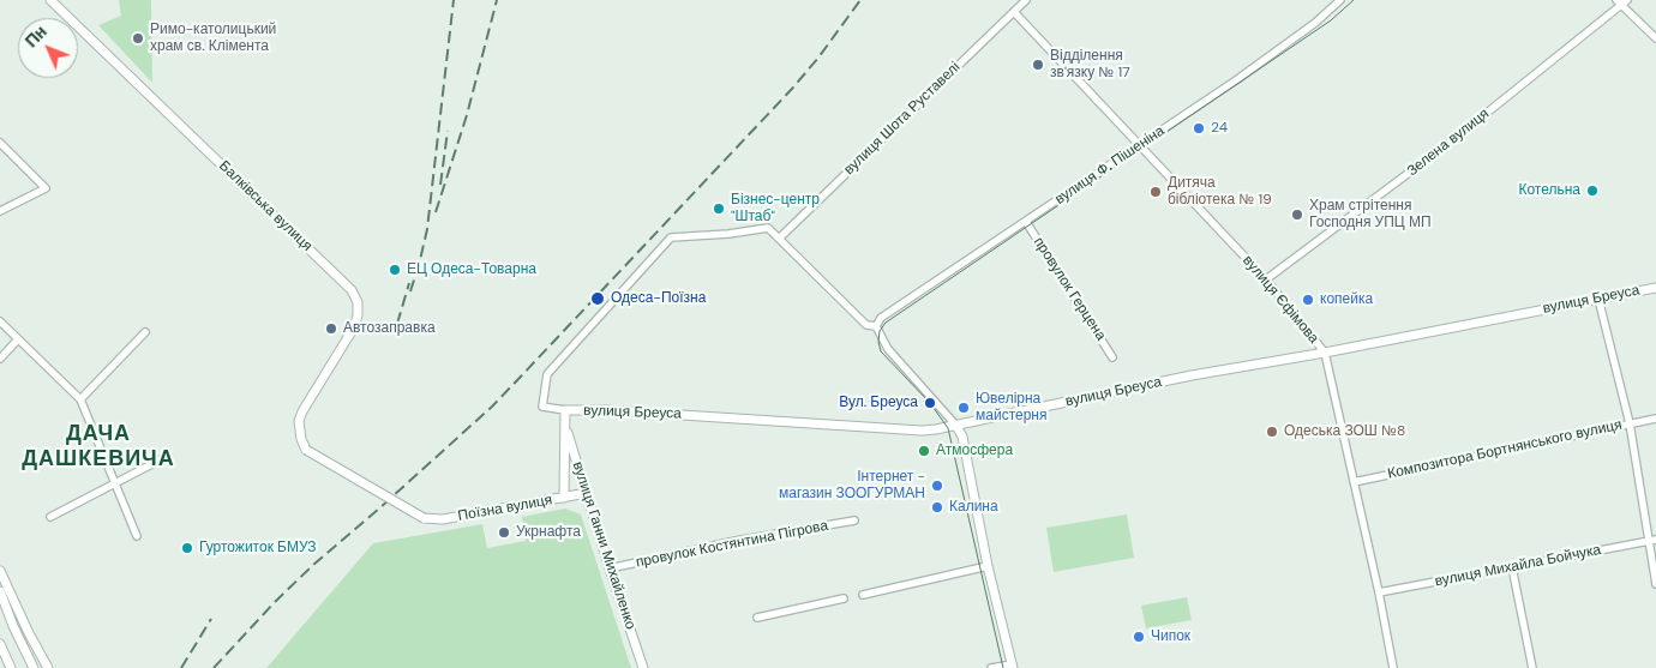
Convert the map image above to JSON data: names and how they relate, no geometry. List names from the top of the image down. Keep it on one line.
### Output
{"streets":{"street":["вулиця Шота Руставелі","Зелена вулиця","вулиця Ф. Пішеніна","Балківська вулиця","провулок Герцена","вулиця Єфімова","вулиця Бреуса","Композитора Бортнянського вулиця","Поїзна вулиця","провулок Костянтина Пігрова","вулиця Ганни Михайленко","вулиця Михайла Бойчука"]},"crossings":[["вулиця Шота Руставелі","вулиця Єфімова"],["Зелена вулиця","вулиця Єфімова"],["вулиця Ф. Пішеніна","провулок Герцена"],["вулиця Ф. Пішеніна","вулиця Єфімова"],["Балківська вулиця","Поїзна вулиця"],["вулиця Єфімова","вулиця Бреуса"],["вулиця Єфімова","Композитора Бортнянського вулиця"],["вулиця Єфімова","вулиця Михайла Бойчука"],["вулиця Бреуса","вулиця Ганни Михайленко"],["Поїзна вулиця","вулиця Ганни Михайленко"],["провулок Костянтина Пігрова","вулиця Ганни Михайленко"]],"districts":["ДАЧА ДАШКЕВИЧА"],"places":["Римо-католицький храм св. Клімента","Відділення зв'язку № 17","24","Котельна","Дитяча бібліотека № 19","Бізнес-центр \"Штаб\"","Храм стрітення Господня УПЦ МП","ЕЦ Одеса-Товарна","Одеса-Поїзна","копейка","Автозаправка","Вул. Бреуса","Ювелірна майстерня","Одеська ЗОШ №8","Атмосфера","Інтернет - магазин ЗООГУРМАН","Калина","Укрнафта","Гуртожиток БМУЗ","Чипок"],"north":"top left"}
